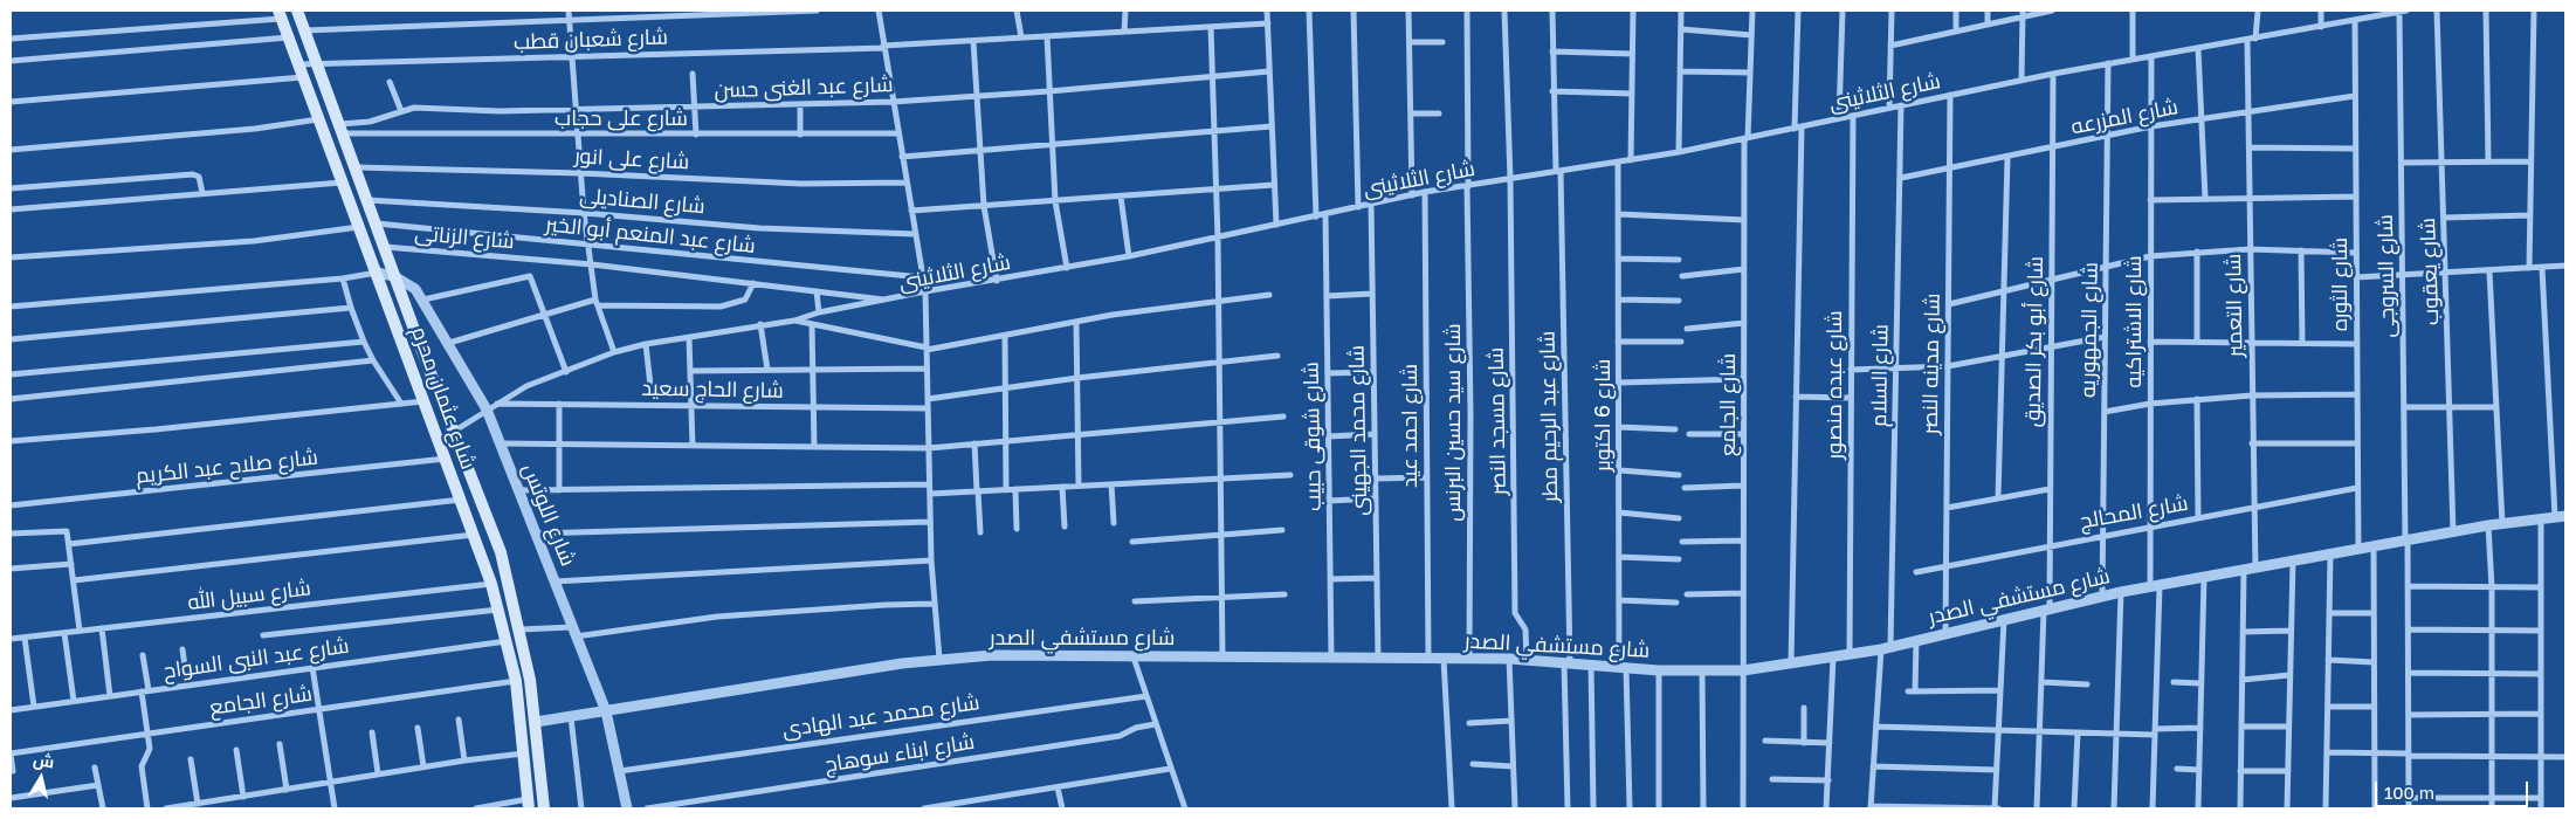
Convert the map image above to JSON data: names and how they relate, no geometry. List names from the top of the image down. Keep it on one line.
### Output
{"streets":{"main road":["شارع عثمان محرم"],"street":["شارع شعبان قطب","شارع عبد الغنى حسن","شارع الثلاثينى","شارع المزرعه","شارع على حجاب","شارع على انور","شارع الصناديلى","شارع عبد المنعم أبو الخير","شارع الزناتى","شارع يعقوب","شارع السروجى","شارع الثوره","شارع التعمير","شارع الاشتراكيه","شارع الجمهوريه","شارع أبو بكر الصديق","شارع مدينه النصر","شارع السلام","شارع عبده منصور","شارع الحاج سعيد","شارع الجامع","شارع 6 اكتوبر","شارع عبد الرحيم مطر","شارع مسجد النصر","شارع سيد حسين البرنس","شارع احمد عيد","شارع محمد الجهينى","شارع شوقى حبيب","شارع صلاح عبد الكريم","شارع المحالج","شارع اللوتس","شارع سبيل الله","شارع مستشفي الصدر","شارع عبد النبى السواح","شارع محمد عبد الهادى","شارع ابناء سوهاج"]},"crossings":[["شارع شعبان قطب","شارع عثمان محرم"],["شارع عبد الغنى حسن","شارع على حجاب"],["شارع عبد الغنى حسن","شارع عثمان محرم"],["شارع الثلاثينى","شارع الزناتى"],["شارع الثلاثينى","شارع السروجى"],["شارع الثلاثينى","شارع الثوره"],["شارع الثلاثينى","شارع التعمير"],["شارع الثلاثينى","شارع الاشتراكيه"],["شارع الثلاثينى","شارع الجمهوريه"],["شارع الثلاثينى","شارع أبو بكر الصديق"],["شارع الثلاثينى","شارع مدينه النصر"],["شارع الثلاثينى","شارع السلام"],["شارع الثلاثينى","شارع عبده منصور"],["شارع الثلاثينى","شارع الحاج سعيد"],["شارع الثلاثينى","شارع عثمان محرم"],["شارع الثلاثينى","شارع الجامع"],["شارع الثلاثينى","شارع 6 اكتوبر"],["شارع الثلاثينى","شارع عبد الرحيم مطر"],["شارع الثلاثينى","شارع مسجد النصر"],["شارع الثلاثينى","شارع سيد حسين البرنس"],["شارع الثلاثينى","شارع احمد عيد"],["شارع الثلاثينى","شارع محمد الجهينى"],["شارع الثلاثينى","شارع شوقى حبيب"],["شارع الثلاثينى","شارع اللوتس"],["شارع المزرعه","شارع الثوره"],["شارع المزرعه","شارع التعمير"],["شارع المزرعه","شارع الاشتراكيه"],["شارع المزرعه","شارع الجمهوريه"],["شارع المزرعه","شارع أبو بكر الصديق"],["شارع المزرعه","شارع مدينه النصر"],["شارع المزرعه","شارع السلام"],["شارع على حجاب","شارع عثمان محرم"],["شارع على انور","شارع عثمان محرم"],["شارع الصناديلى","شارع عثمان محرم"],["شارع عبد المنعم أبو الخير","شارع عثمان محرم"],["شارع الزناتى","شارع عثمان محرم"],["شارع يعقوب","شارع مستشفي الصدر"],["شارع السروجى","شارع مستشفي الصدر"],["شارع الثوره","شارع المحالج"],["شارع الثوره","شارع مستشفي الصدر"],["شارع التعمير","شارع المحالج"],["شارع التعمير","شارع مستشفي الصدر"],["شارع الاشتراكيه","شارع المحالج"],["شارع الاشتراكيه","شارع مستشفي الصدر"],["شارع الجمهوريه","شارع المحالج"],["شارع الجمهوريه","شارع مستشفي الصدر"],["شارع أبو بكر الصديق","شارع المحالج"],["شارع أبو بكر الصديق","شارع مستشفي الصدر"],["شارع مدينه النصر","شارع المحالج"],["شارع مدينه النصر","شارع مستشفي الصدر"],["شارع السلام","شارع مستشفي الصدر"],["شارع عبده منصور","شارع مستشفي الصدر"],["شارع عثمان محرم","شارع الجامع"],["شارع عثمان محرم","شارع صلاح عبد الكريم"],["شارع عثمان محرم","شارع اللوتس"],["شارع عثمان محرم","شارع سبيل الله"],["شارع عثمان محرم","شارع مستشفي الصدر"],["شارع عثمان محرم","شارع عبد النبى السواح"],["شارع الجامع","شارع مستشفي الصدر"],["شارع 6 اكتوبر","شارع مستشفي الصدر"],["شارع عبد الرحيم مطر","شارع مستشفي الصدر"],["شارع مسجد النصر","شارع مستشفي الصدر"],["شارع سيد حسين البرنس","شارع مستشفي الصدر"],["شارع احمد عيد","شارع مستشفي الصدر"],["شارع محمد الجهينى","شارع مستشفي الصدر"],["شارع شوقى حبيب","شارع مستشفي الصدر"],["شارع اللوتس","شارع مستشفي الصدر"],["شارع اللوتس","شارع محمد عبد الهادى"]],"scale_bar":"100 m","north":"top"}
